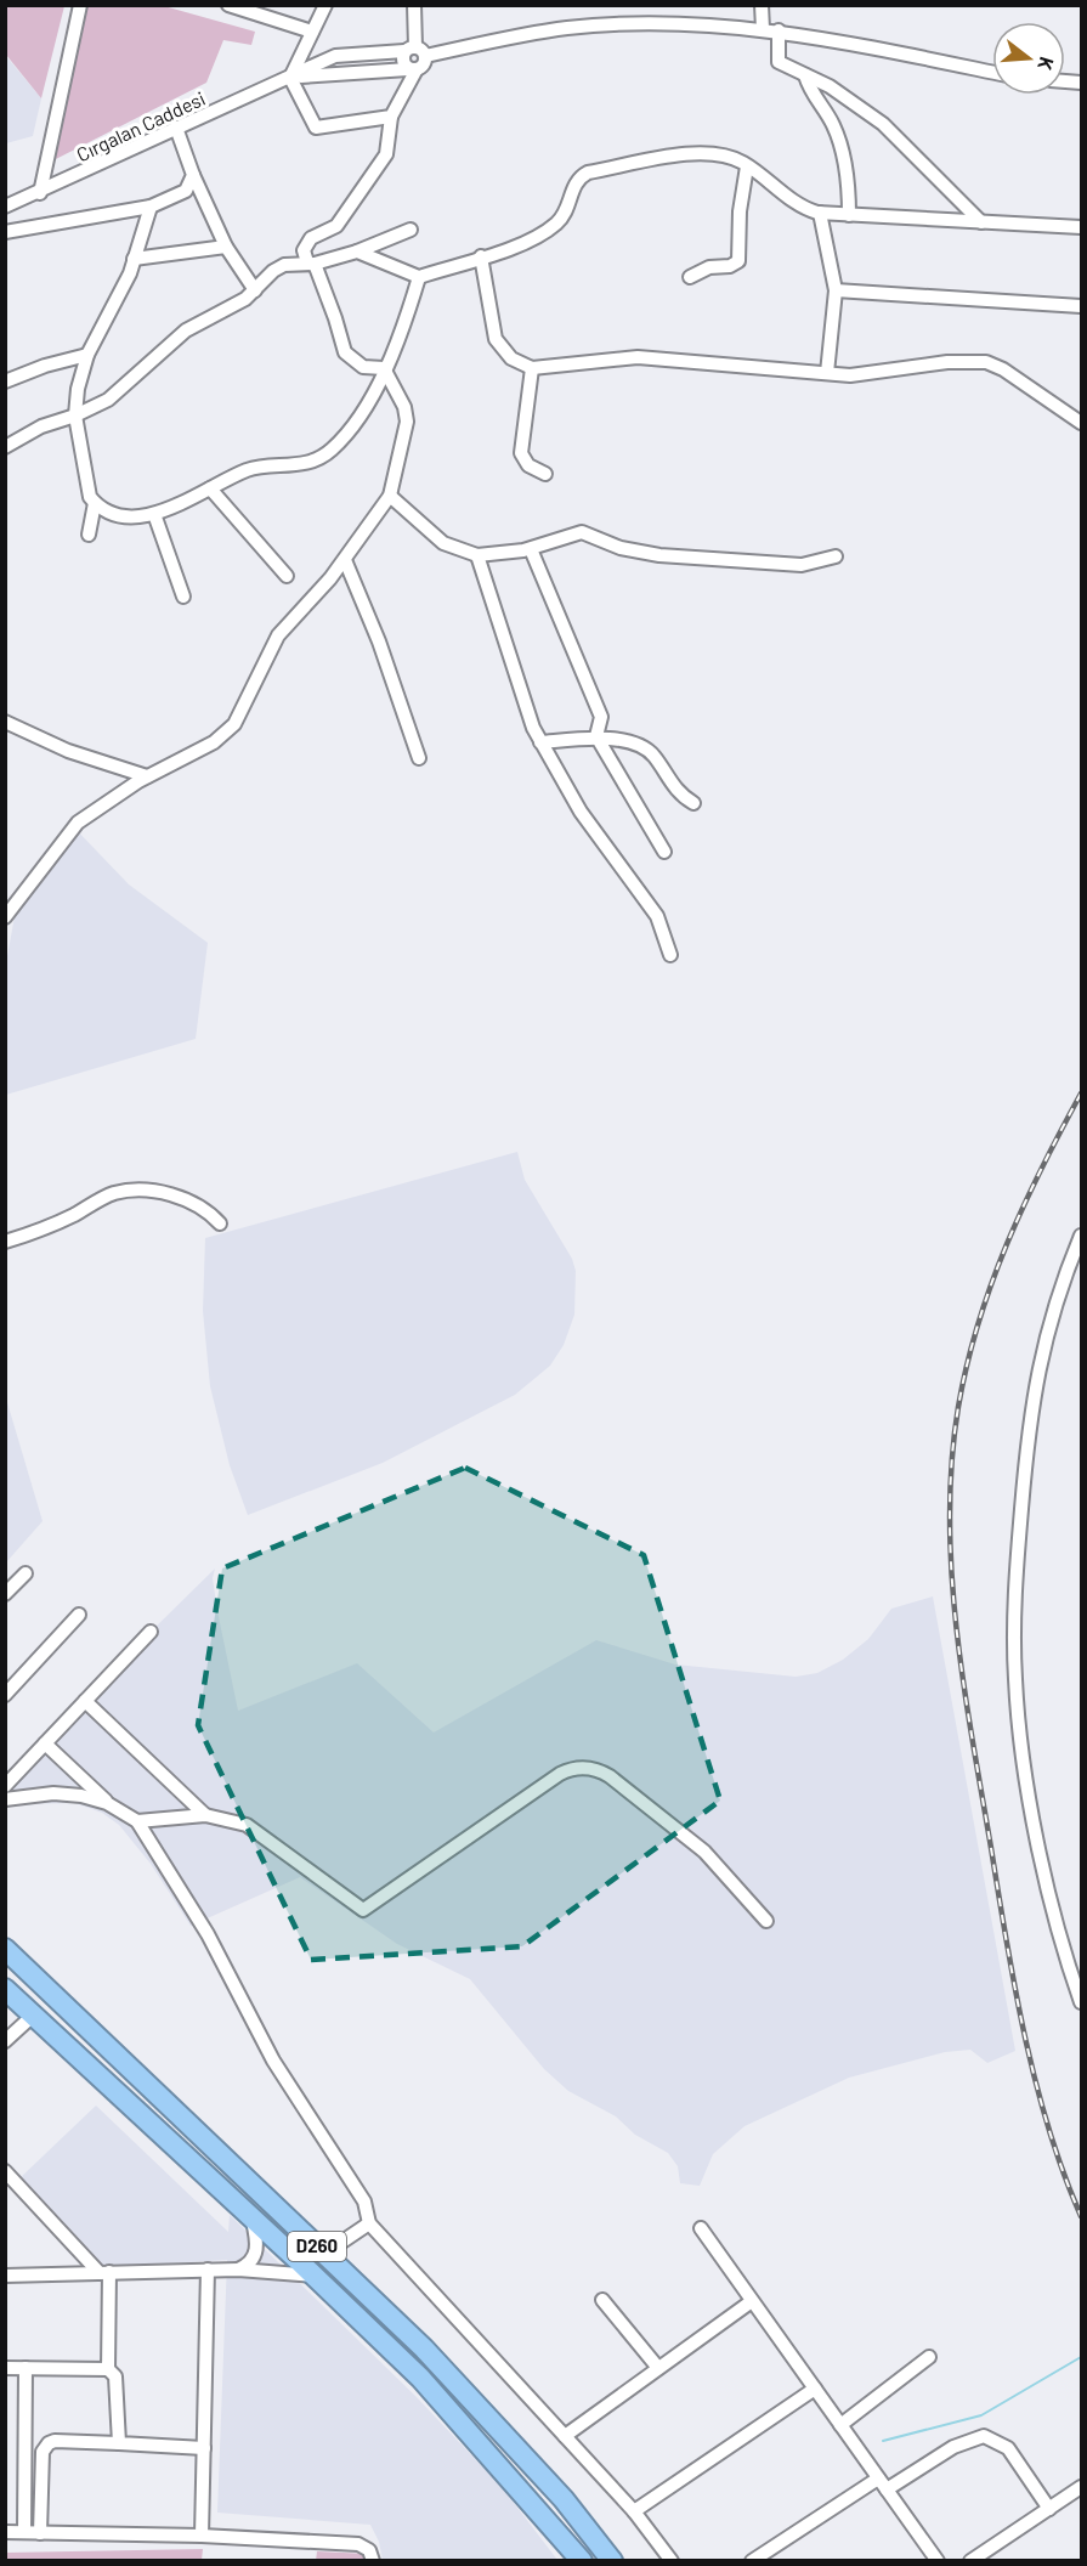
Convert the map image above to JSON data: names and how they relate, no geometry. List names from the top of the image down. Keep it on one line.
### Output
{"streets":{"highway":["D260"],"street":["Cırgalan Caddesi"]},"north":"right"}
